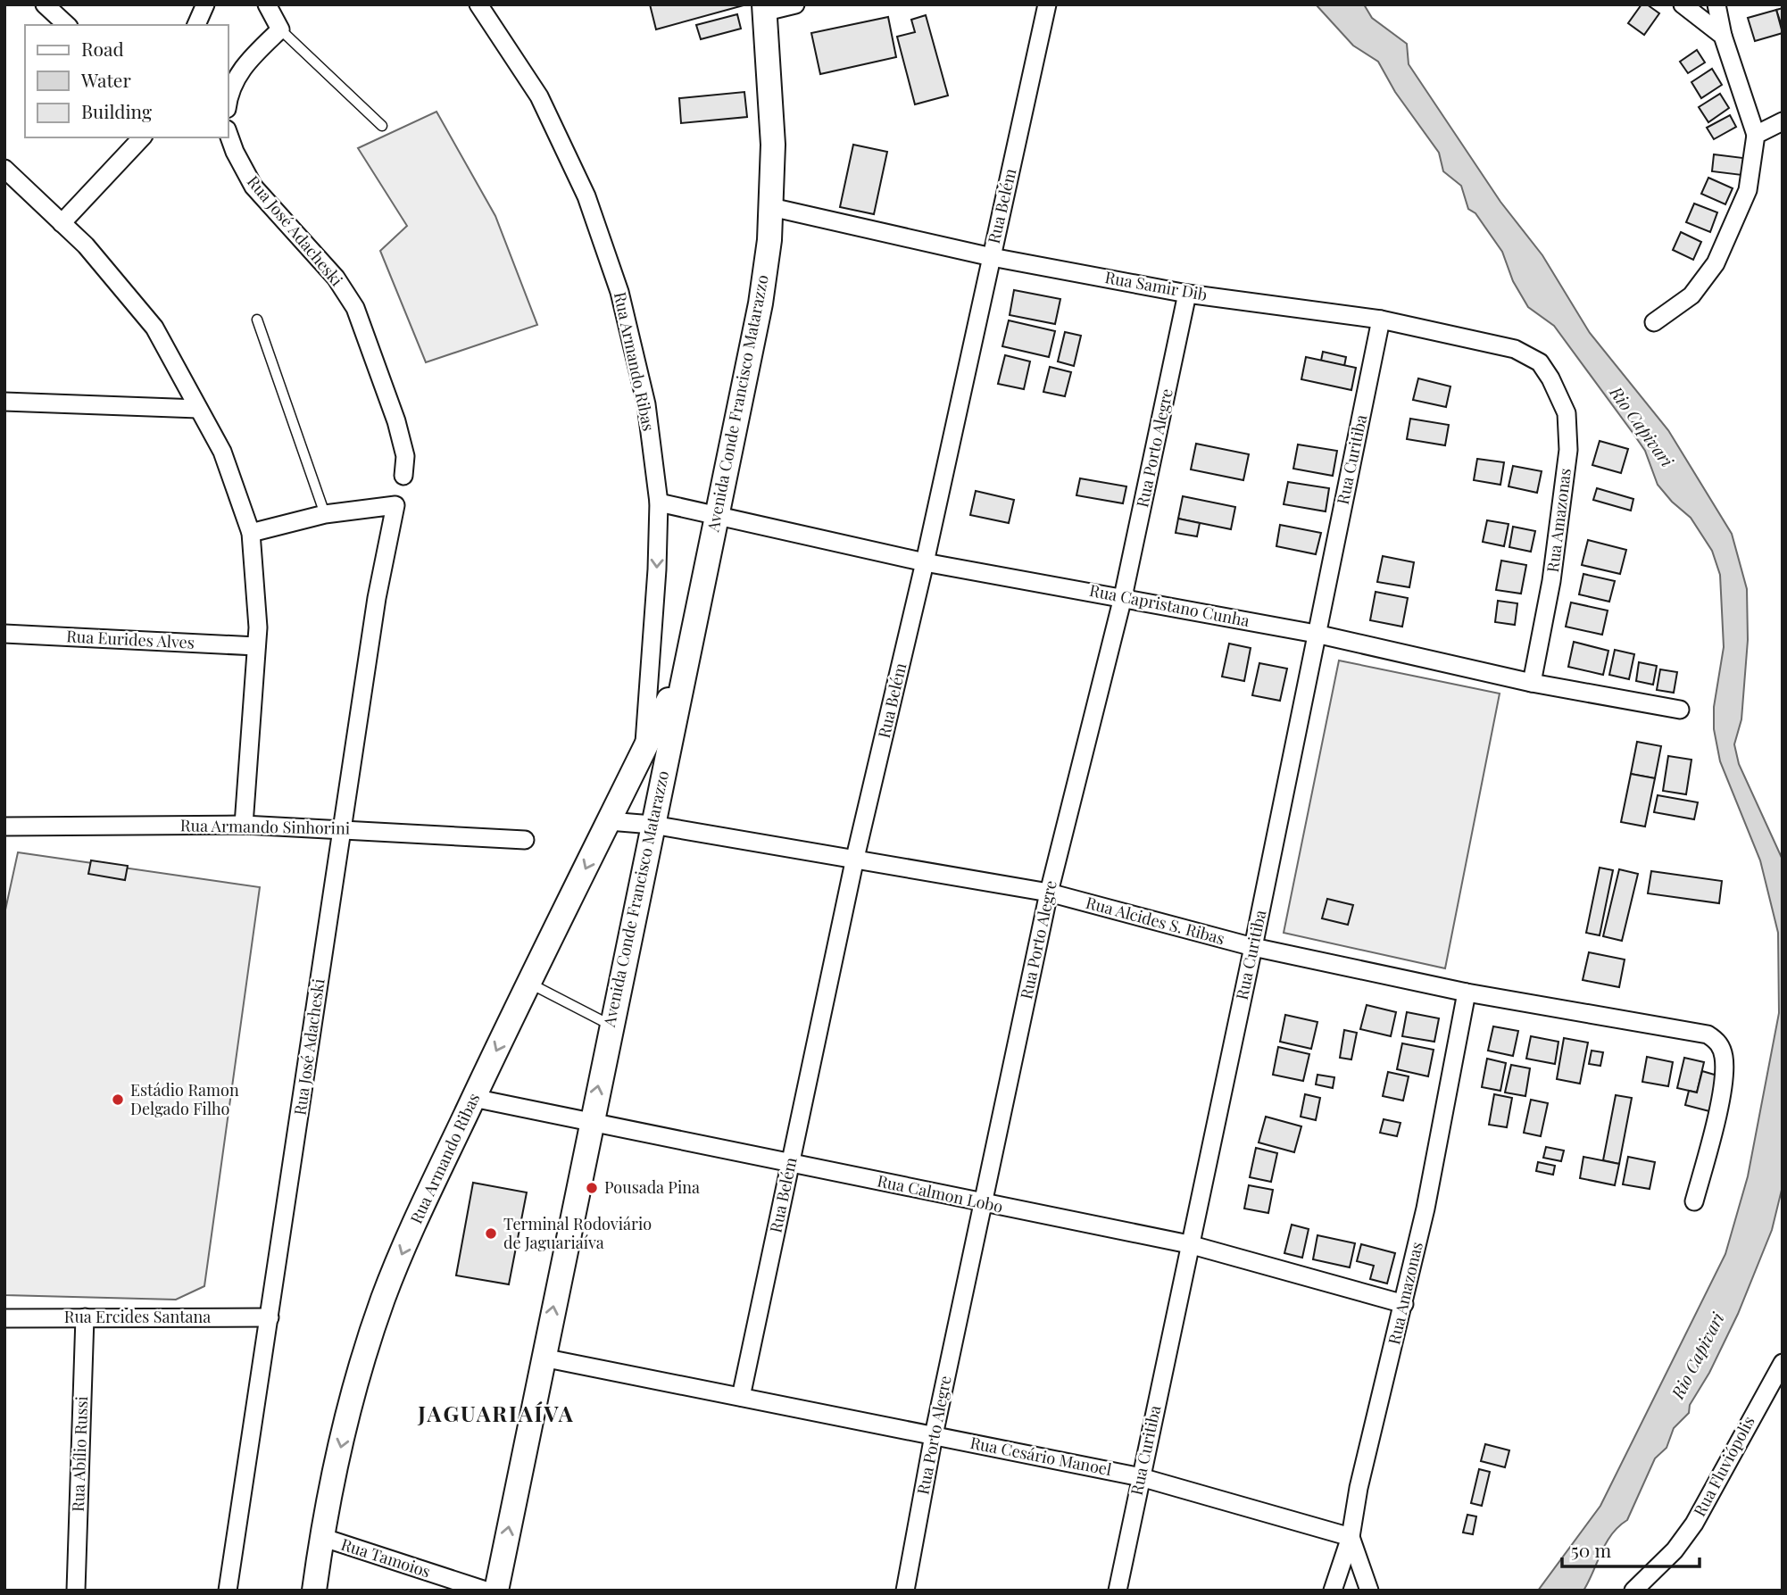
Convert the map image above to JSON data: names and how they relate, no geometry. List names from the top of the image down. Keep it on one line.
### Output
{"streets":{"street":["Rua Belém","Rua José Adacheski","Rua Samir Dib","Rua Armando Ribas","Avenida Conde Francisco Matarazzo","Rua Porto Alegre","Rua Curitiba","Rua Amazonas","Rua Capristano Cunha","Rua Eurides Alves","Rua Armando Sinhorini","Rua Alcides S. Ribas","Rua Calmon Lobo","Rua Ercides Santana","Rua Abílio Russi","Rua Cesário Manoel","Rua Fluviópolis","Rua Tamoios"]},"crossings":[["Rua Belém","Rua Samir Dib"],["Rua Belém","Rua Capristano Cunha"],["Rua Belém","Rua Alcides S. Ribas"],["Rua Belém","Rua Calmon Lobo"],["Rua Belém","Rua Cesário Manoel"],["Rua José Adacheski","Rua Armando Sinhorini"],["Rua José Adacheski","Rua Ercides Santana"],["Rua Samir Dib","Avenida Conde Francisco Matarazzo"],["Rua Samir Dib","Rua Porto Alegre"],["Rua Samir Dib","Rua Curitiba"],["Rua Samir Dib","Rua Amazonas"],["Rua Armando Ribas","Avenida Conde Francisco Matarazzo"],["Rua Armando Ribas","Rua Capristano Cunha"],["Rua Armando Ribas","Rua Alcides S. Ribas"],["Rua Armando Ribas","Rua Calmon Lobo"],["Rua Armando Ribas","Rua Tamoios"],["Avenida Conde Francisco Matarazzo","Rua Capristano Cunha"],["Avenida Conde Francisco Matarazzo","Rua Alcides S. Ribas"],["Avenida Conde Francisco Matarazzo","Rua Calmon Lobo"],["Avenida Conde Francisco Matarazzo","Rua Cesário Manoel"],["Rua Porto Alegre","Rua Capristano Cunha"],["Rua Porto Alegre","Rua Alcides S. Ribas"],["Rua Porto Alegre","Rua Calmon Lobo"],["Rua Porto Alegre","Rua Cesário Manoel"],["Rua Curitiba","Rua Capristano Cunha"],["Rua Curitiba","Rua Alcides S. Ribas"],["Rua Curitiba","Rua Calmon Lobo"],["Rua Curitiba","Rua Cesário Manoel"],["Rua Amazonas","Rua Capristano Cunha"],["Rua Amazonas","Rua Alcides S. Ribas"],["Rua Amazonas","Rua Calmon Lobo"],["Rua Amazonas","Rua Cesário Manoel"],["Rua Ercides Santana","Rua Abílio Russi"]],"one_way":["Rua Armando Ribas","Avenida Conde Francisco Matarazzo"],"districts":["JAGUARIAÍVA"],"water":["Rio Capivari"],"places":["Estádio Ramon Delgado Filho","Pousada Pina","Terminal Rodoviário de Jaguariaíva"],"legend":["Road","Water","Building"],"scale_bar":"50 m"}
